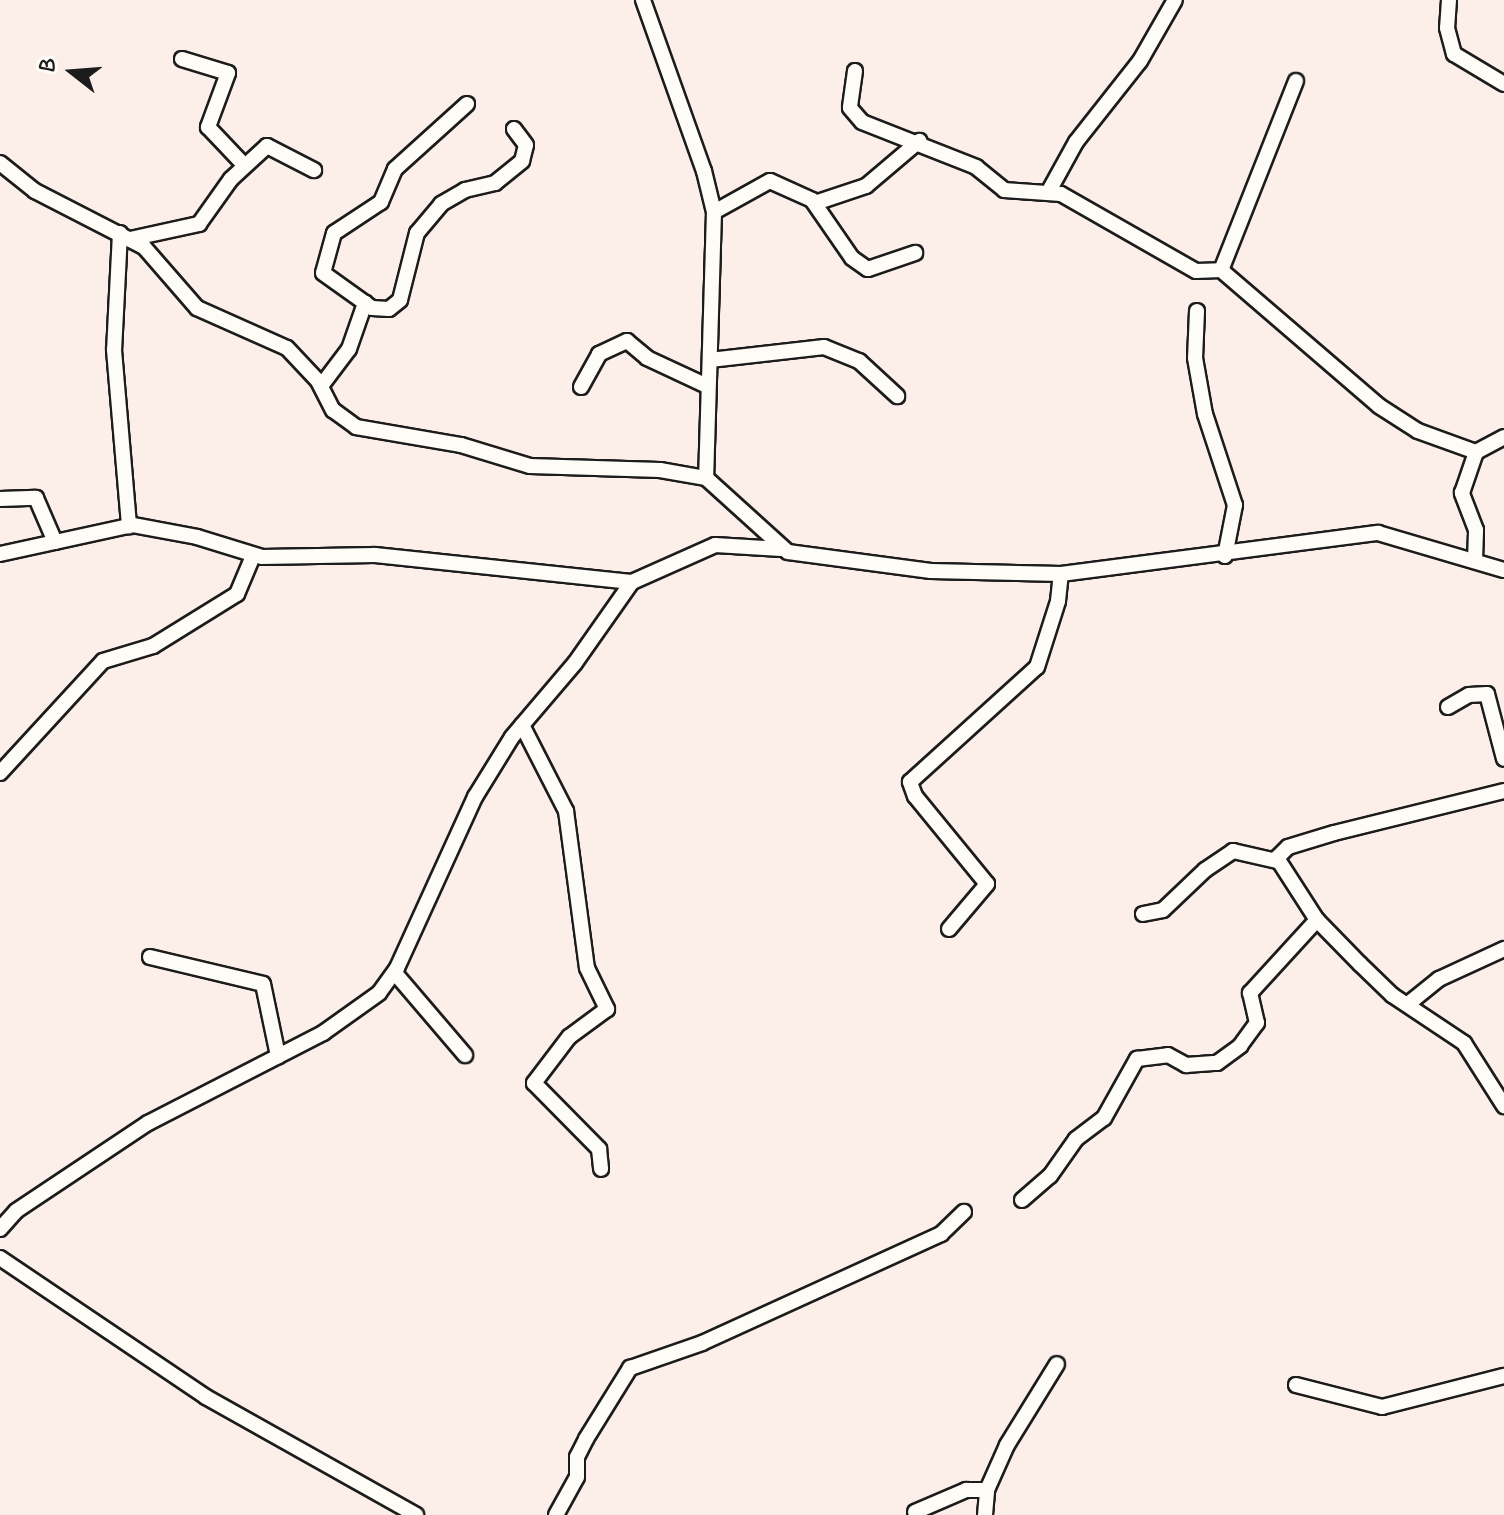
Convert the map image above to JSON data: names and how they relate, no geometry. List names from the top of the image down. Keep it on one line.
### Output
{"north":"left"}
